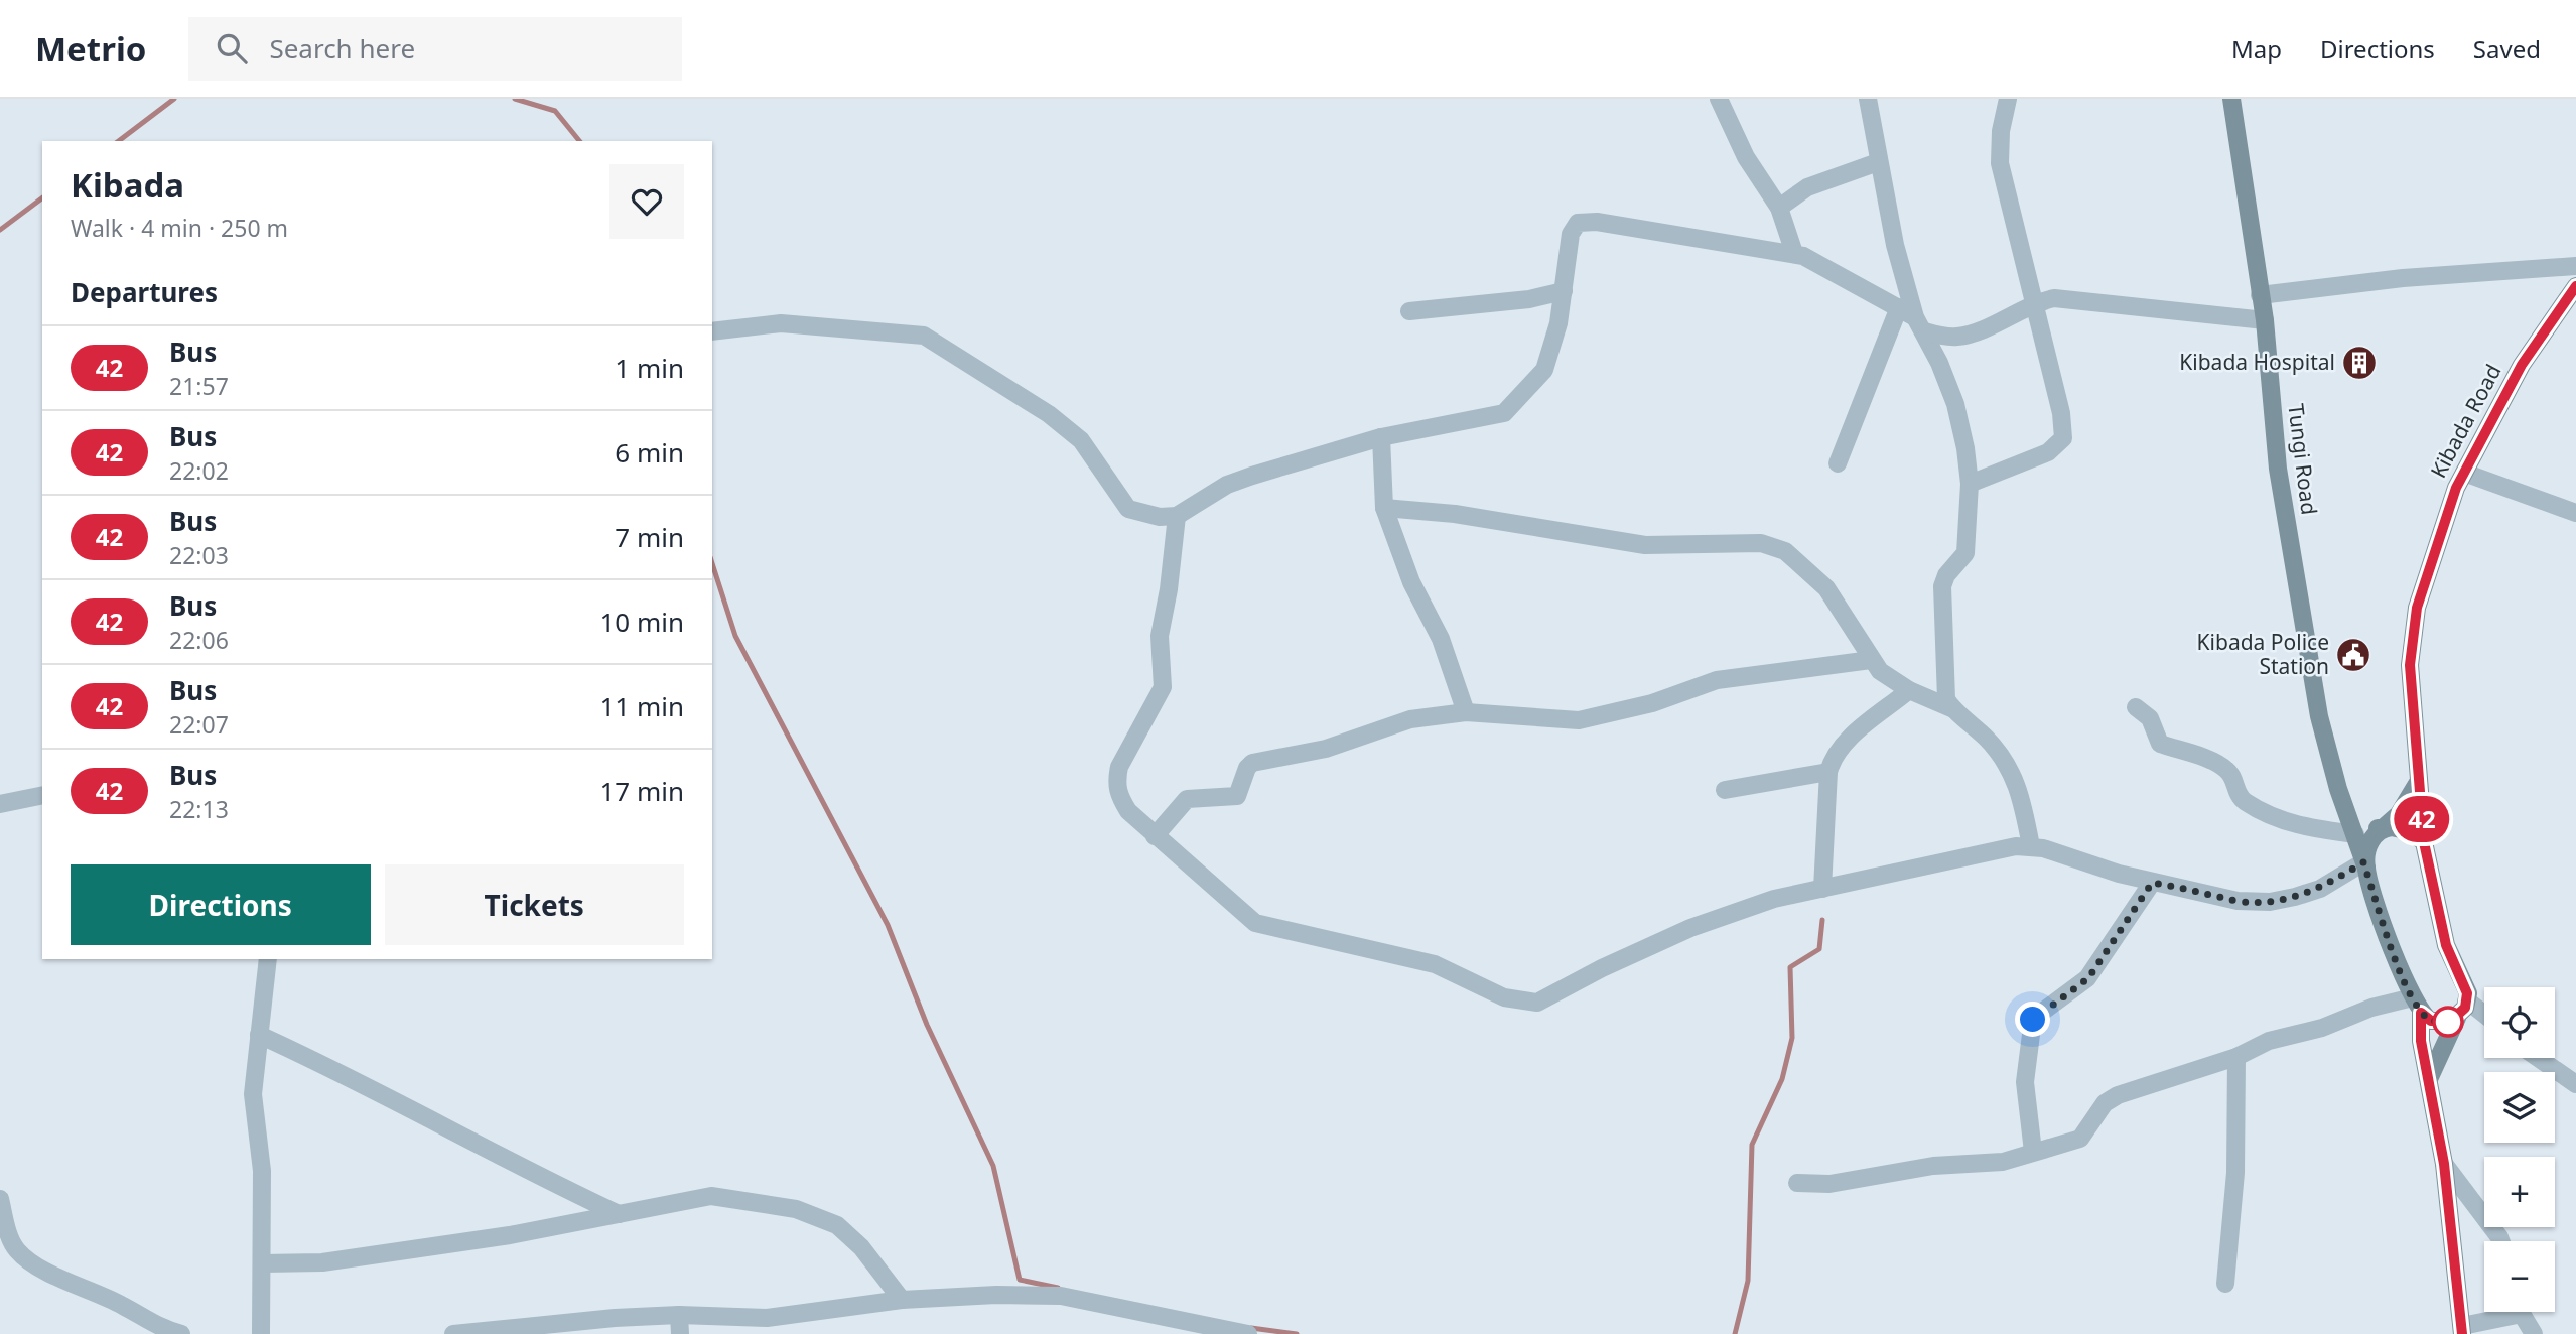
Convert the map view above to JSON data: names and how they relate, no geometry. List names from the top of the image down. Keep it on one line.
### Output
{"streets":{"main road":["Kibada Road","Tungi Road"]},"places":{"building":["Kibada Hospital"],"public building":["Kibada Police Station"]},"lines":["bus line 42"],"page":{"header":"Metrio","search":"Search here","nav":["Map","Directions","Saved"],"on_map":"42","heading":[["Kibada","Walk · 4 min · 250 m"],"Departures"],"list":[{"mark":"42","name":"Bus","note":"21:57","value":"1 min"},{"mark":"42","name":"Bus","note":"22:02","value":"6 min"},{"mark":"42","name":"Bus","note":"22:03","value":"7 min"},{"mark":"42","name":"Bus","note":"22:06","value":"10 min"},{"mark":"42","name":"Bus","note":"22:07","value":"11 min"},{"mark":"42","name":"Bus","note":"22:13","value":"17 min"}],"buttons":["Directions","Tickets"],"map_buttons":["+","−"]}}
